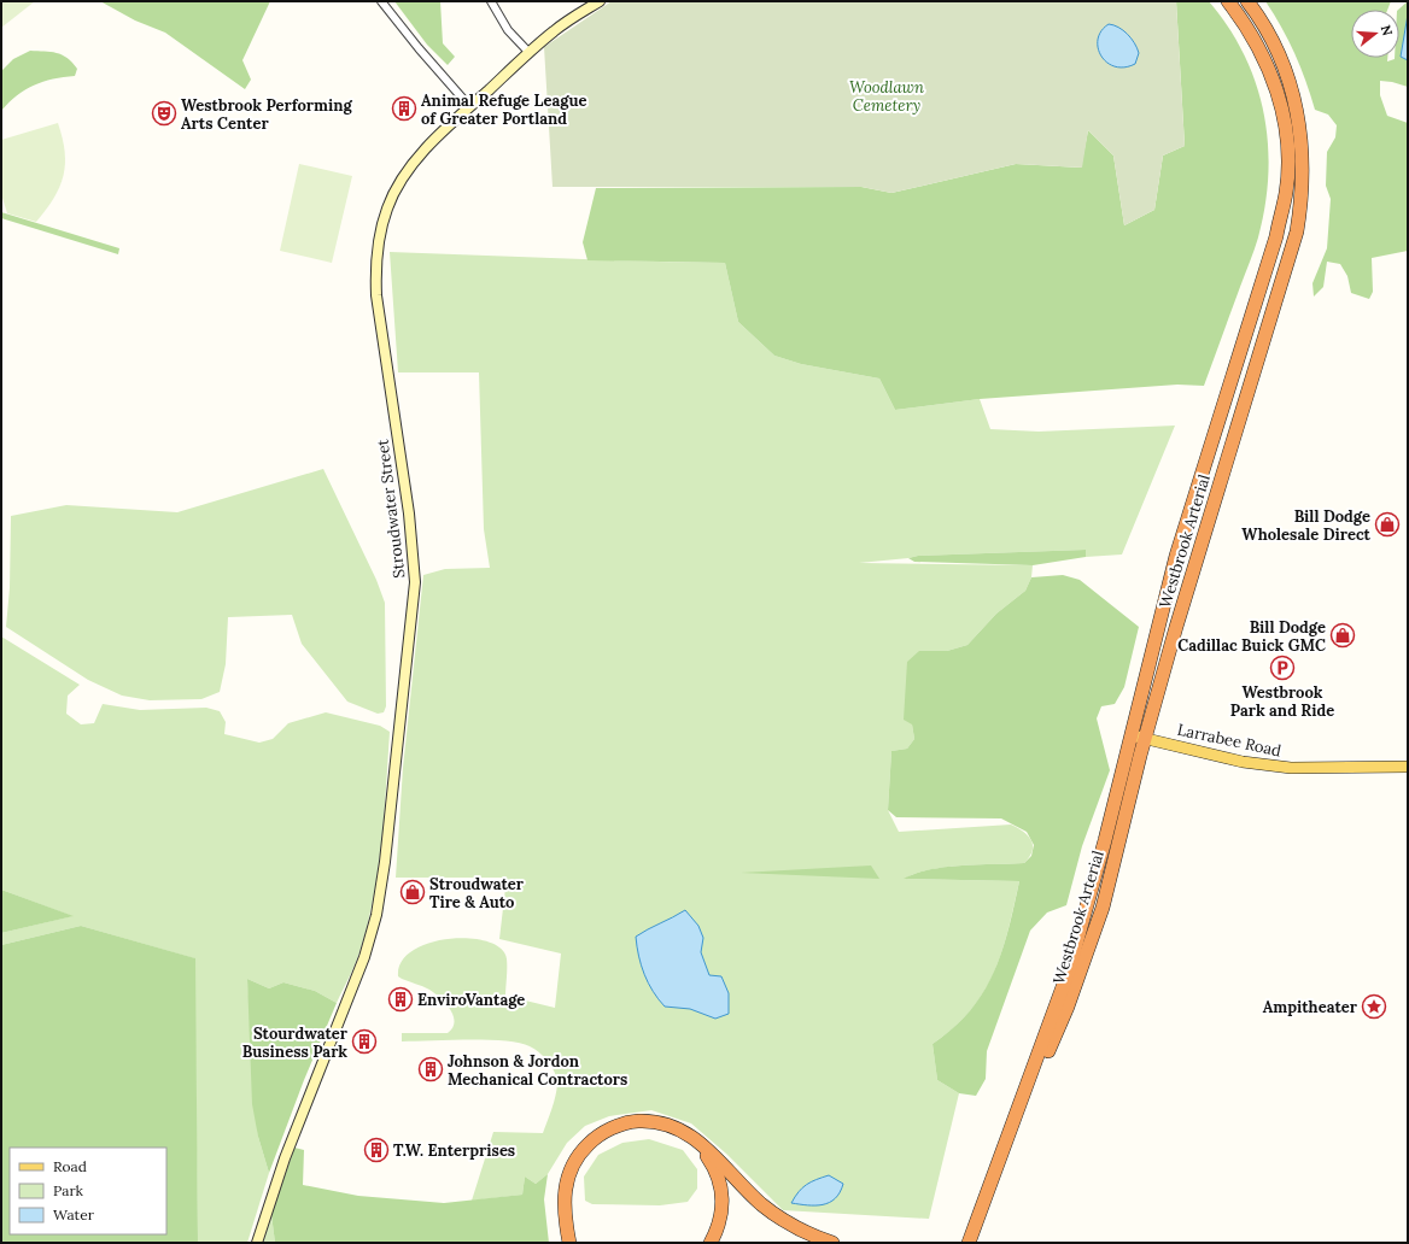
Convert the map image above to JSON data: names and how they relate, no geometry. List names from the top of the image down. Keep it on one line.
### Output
{"streets":{"highway":["Westbrook Arterial"],"main road":["Stroudwater Street","Larrabee Road"]},"crossings":[["Westbrook Arterial","Larrabee Road"]],"parks":["Woodlawn Cemetery"],"places":{"building":["Animal Refuge League of Greater Portland","EnviroVantage","Stourdwater Business Park","Johnson & Jordon Mechanical Contractors","T.W. Enterprises"],"theatre":["Westbrook Performing Arts Center"],"shop":["Bill Dodge Wholesale Direct","Bill Dodge Cadillac Buick GMC","Stroudwater Tire & Auto"],"parking":["Westbrook Park and Ride"],"place":["Ampitheater"]},"legend":["Road","Park","Water"],"north":"right"}
